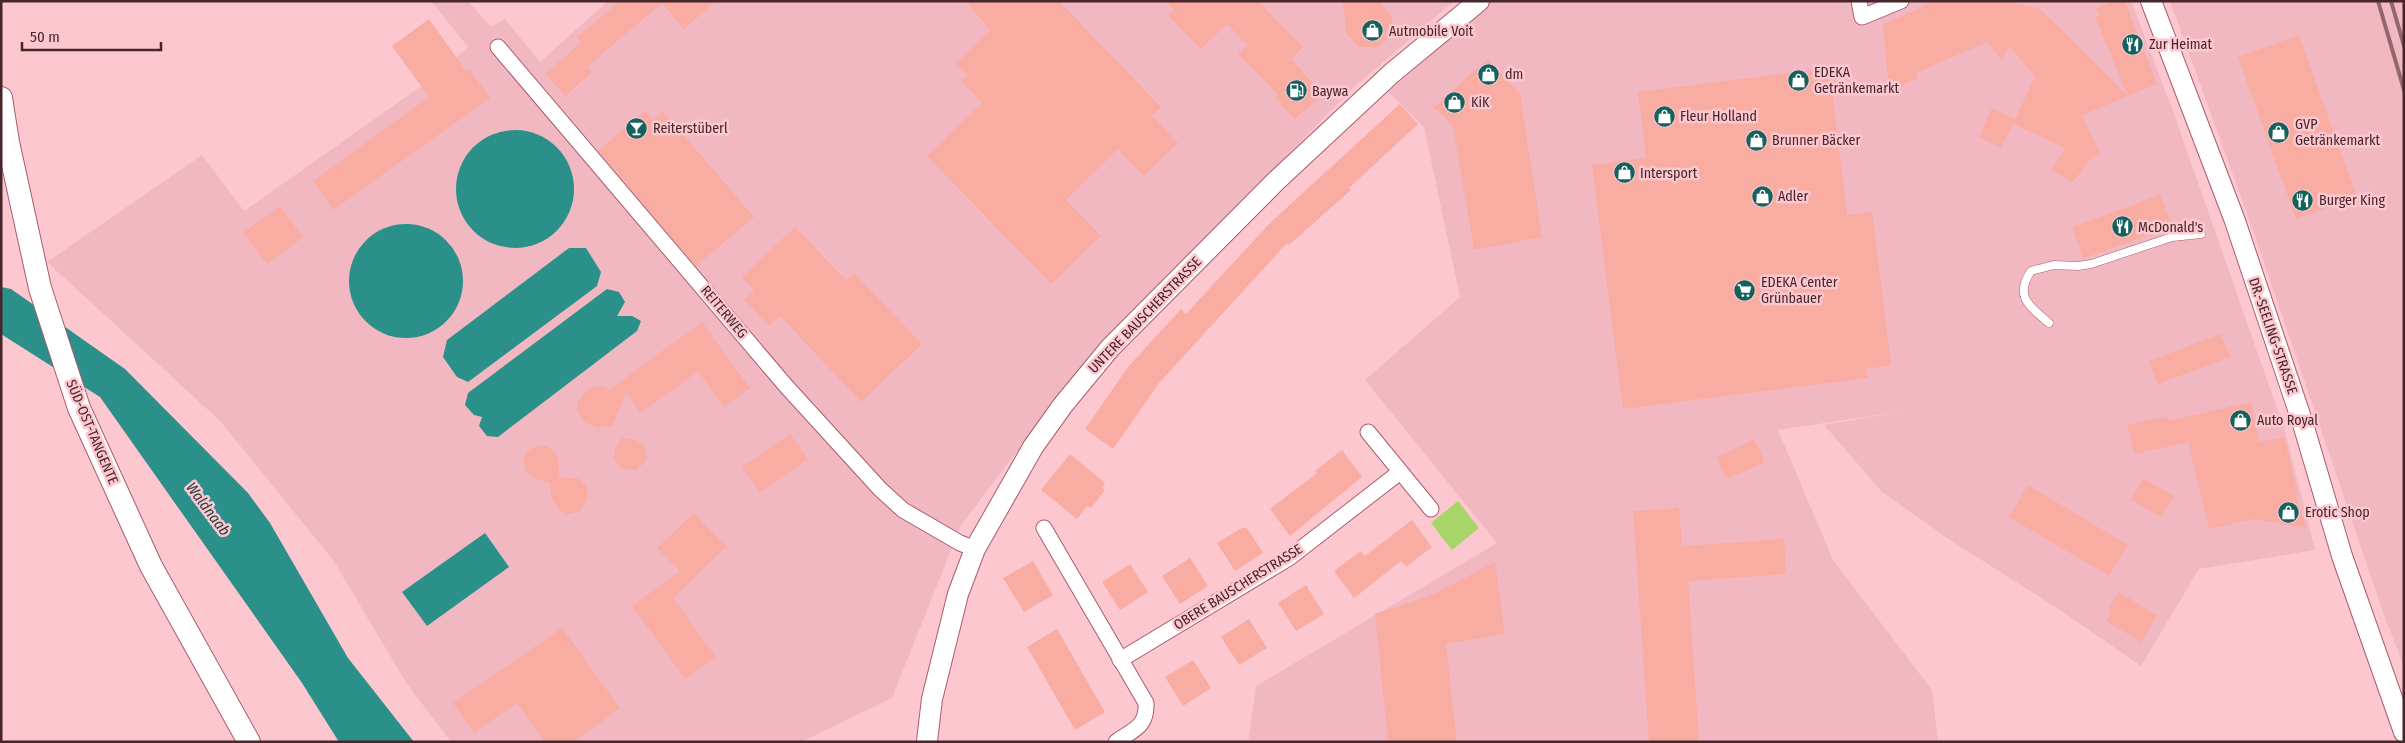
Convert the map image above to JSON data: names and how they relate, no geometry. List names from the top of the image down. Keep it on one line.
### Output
{"streets":{"main road":["SÜD-OST-TANGENTE"],"street":["REITERWEG","UNTERE BAUSCHERSTRASSE","DR.-SEELING-STRASSE","OBERE BAUSCHERSTRASSE"]},"crossings":[["REITERWEG","UNTERE BAUSCHERSTRASSE"]],"water":["Waldnaab"],"places":{"shop":["Autmobile Voit","dm","EDEKA Getränkemarkt","KiK","Fleur Holland","GVP Getränkemarkt","Brunner Bäcker","Intersport","Adler","Auto Royal","Erotic Shop"],"restaurant":["Zur Heimat","Burger King","McDonald's"],"fuel station":["Baywa"],"bar":["Reiterstüberl"],"supermarket":["EDEKA Center Grünbauer"]},"scale_bar":"50 m"}
